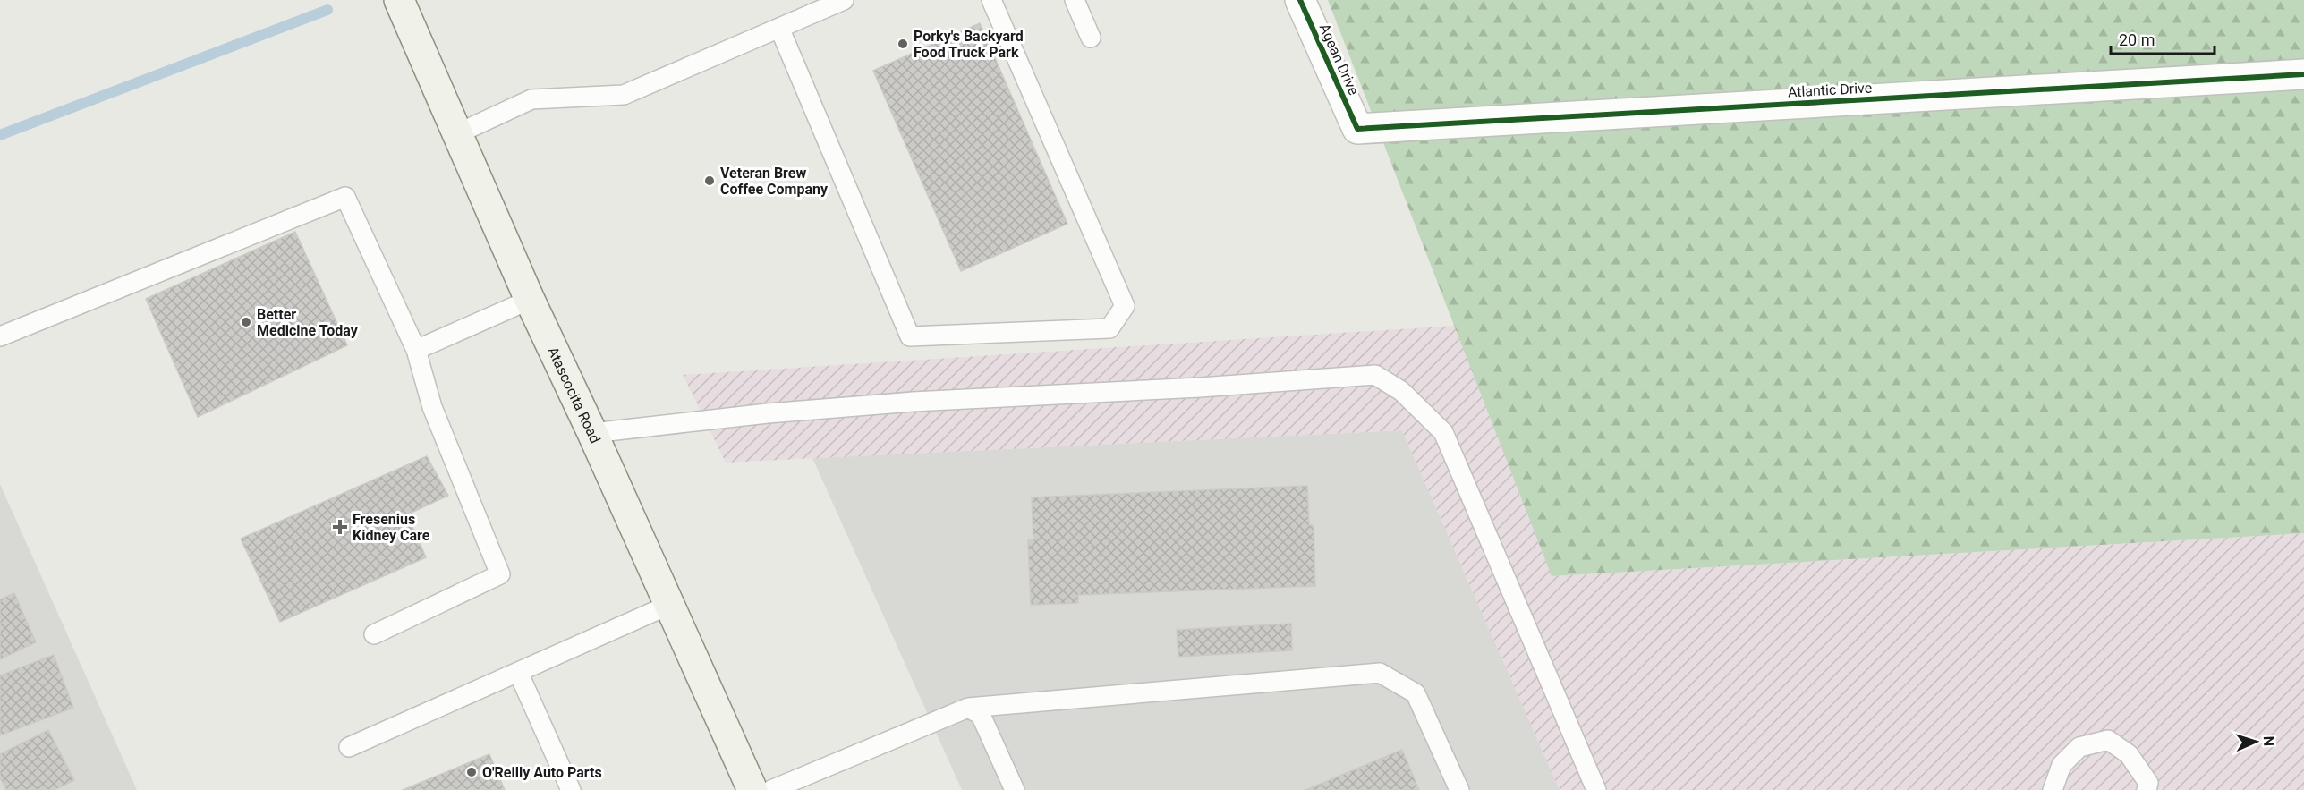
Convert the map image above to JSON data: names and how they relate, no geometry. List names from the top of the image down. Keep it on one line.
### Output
{"streets":{"main road":["Atascocita Road"],"street":["Agean Drive","Atlantic Drive"]},"crossings":[["Agean Drive","Atlantic Drive"]],"places":{"other":["Porky's Backyard Food Truck Park","Veteran Brew Coffee Company","Better Medicine Today","O'Reilly Auto Parts"],"health":["Fresenius Kidney Care"]},"scale_bar":"20 m","north":"right"}
